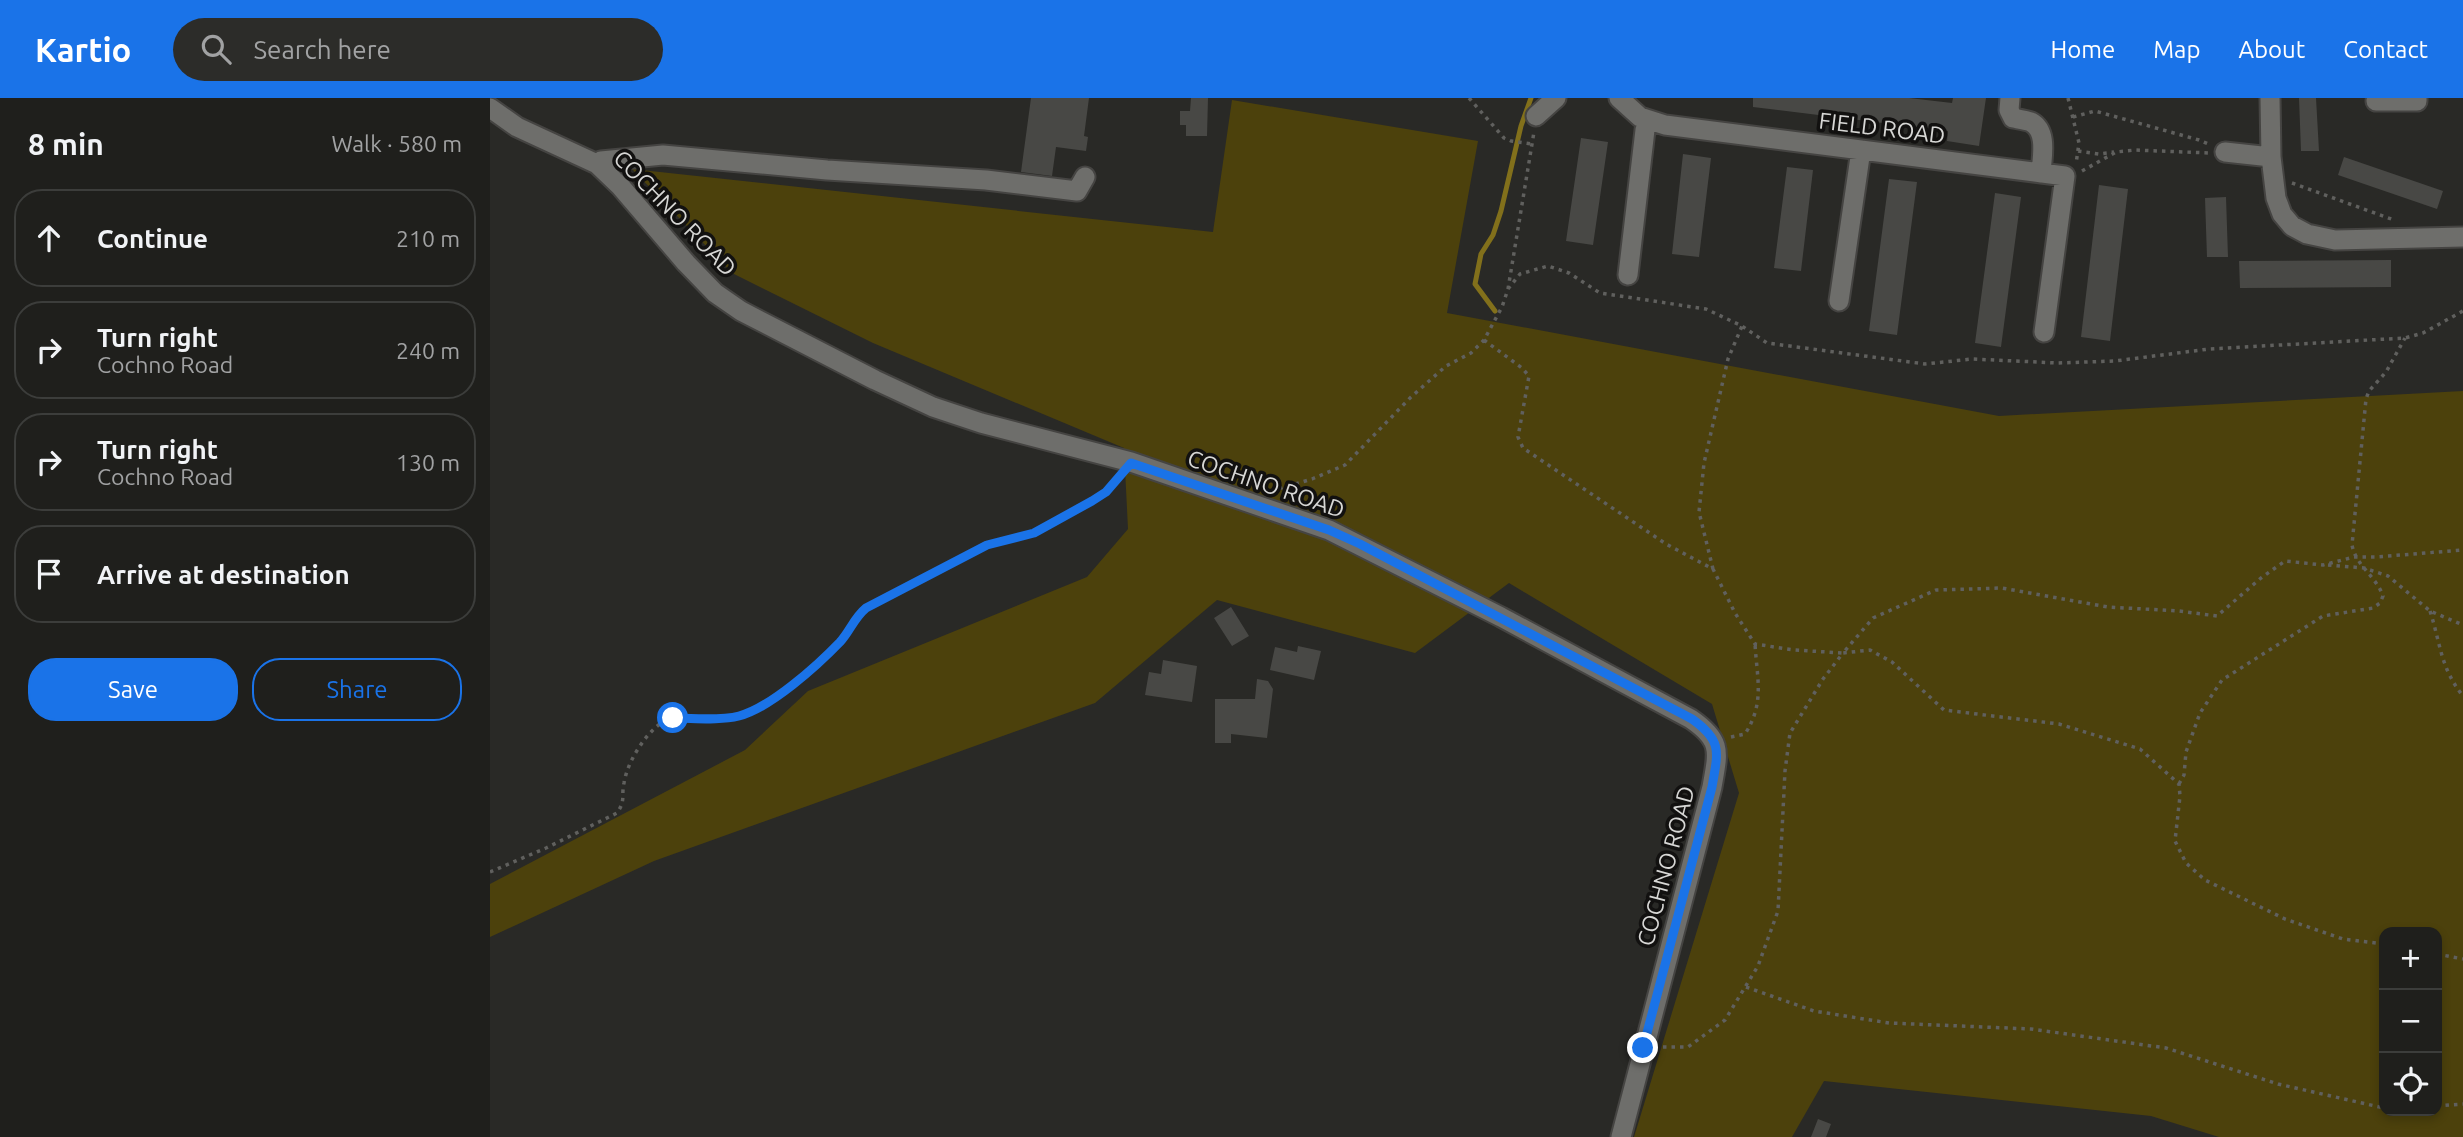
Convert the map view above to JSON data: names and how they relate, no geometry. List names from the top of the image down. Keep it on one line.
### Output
{"streets":{"street":["FIELD ROAD","COCHNO ROAD"]},"page":{"header":"Kartio","search":"Search here","nav":["Home","Map","About","Contact"],"heading":["8 min","Walk · 580 m"],"list":[["Continue","210 m"],["Turn right","Cochno Road","240 m"],["Turn right","Cochno Road","130 m"],"Arrive at destination"],"buttons":["Save","Share"],"map_buttons":["+","−"]}}
